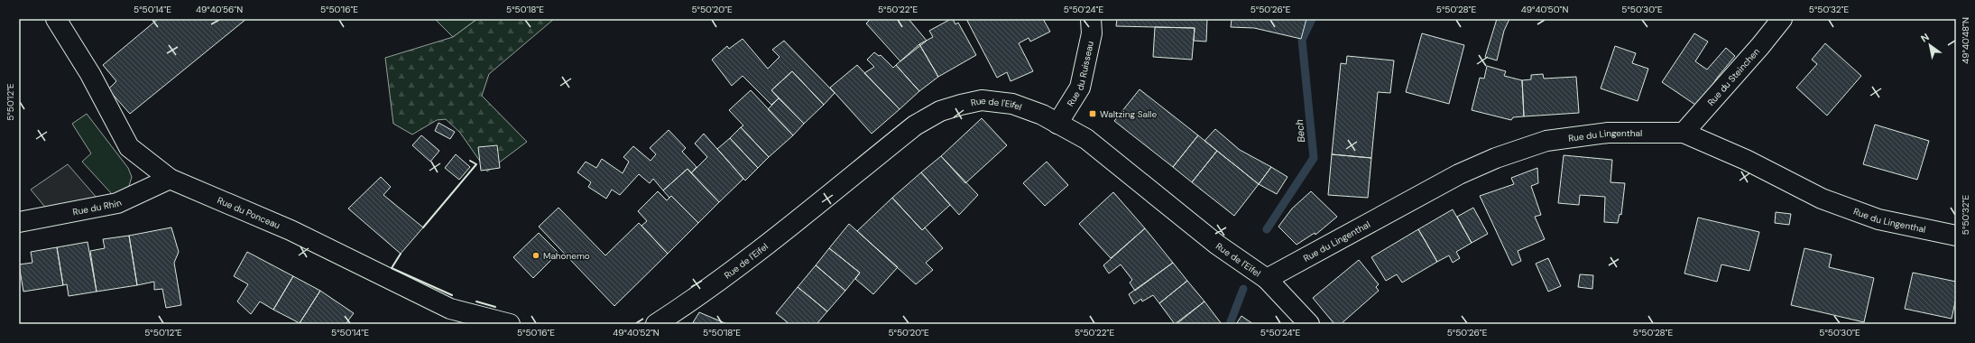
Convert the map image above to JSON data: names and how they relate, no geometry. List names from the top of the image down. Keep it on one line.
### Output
{"streets":{"street":["Rue du Ruisseau","Rue du Steinchen","Rue de l'Eifel","Rue du Lingenthal","Rue du Rhin","Rue du Ponceau"]},"crossings":[["Rue du Ruisseau","Rue de l'Eifel"],["Rue du Steinchen","Rue du Lingenthal"],["Rue de l'Eifel","Rue du Lingenthal"],["Rue du Rhin","Rue du Ponceau"]],"water":["Bech"],"places":{"transit":["Waltzing Salle"],"other":["Mahonemo"]},"north":"top left","coordinates":["5°50'14\"E","49°40'56\"N","5°50'16\"E","5°50'18\"E","5°50'20\"E","5°50'22\"E","5°50'24\"E","5°50'26\"E","5°50'28\"E","49°40'50\"N","5°50'30\"E","5°50'32\"E","49°40'48\"N","5°50'12\"E","49°40'52\"N"]}
